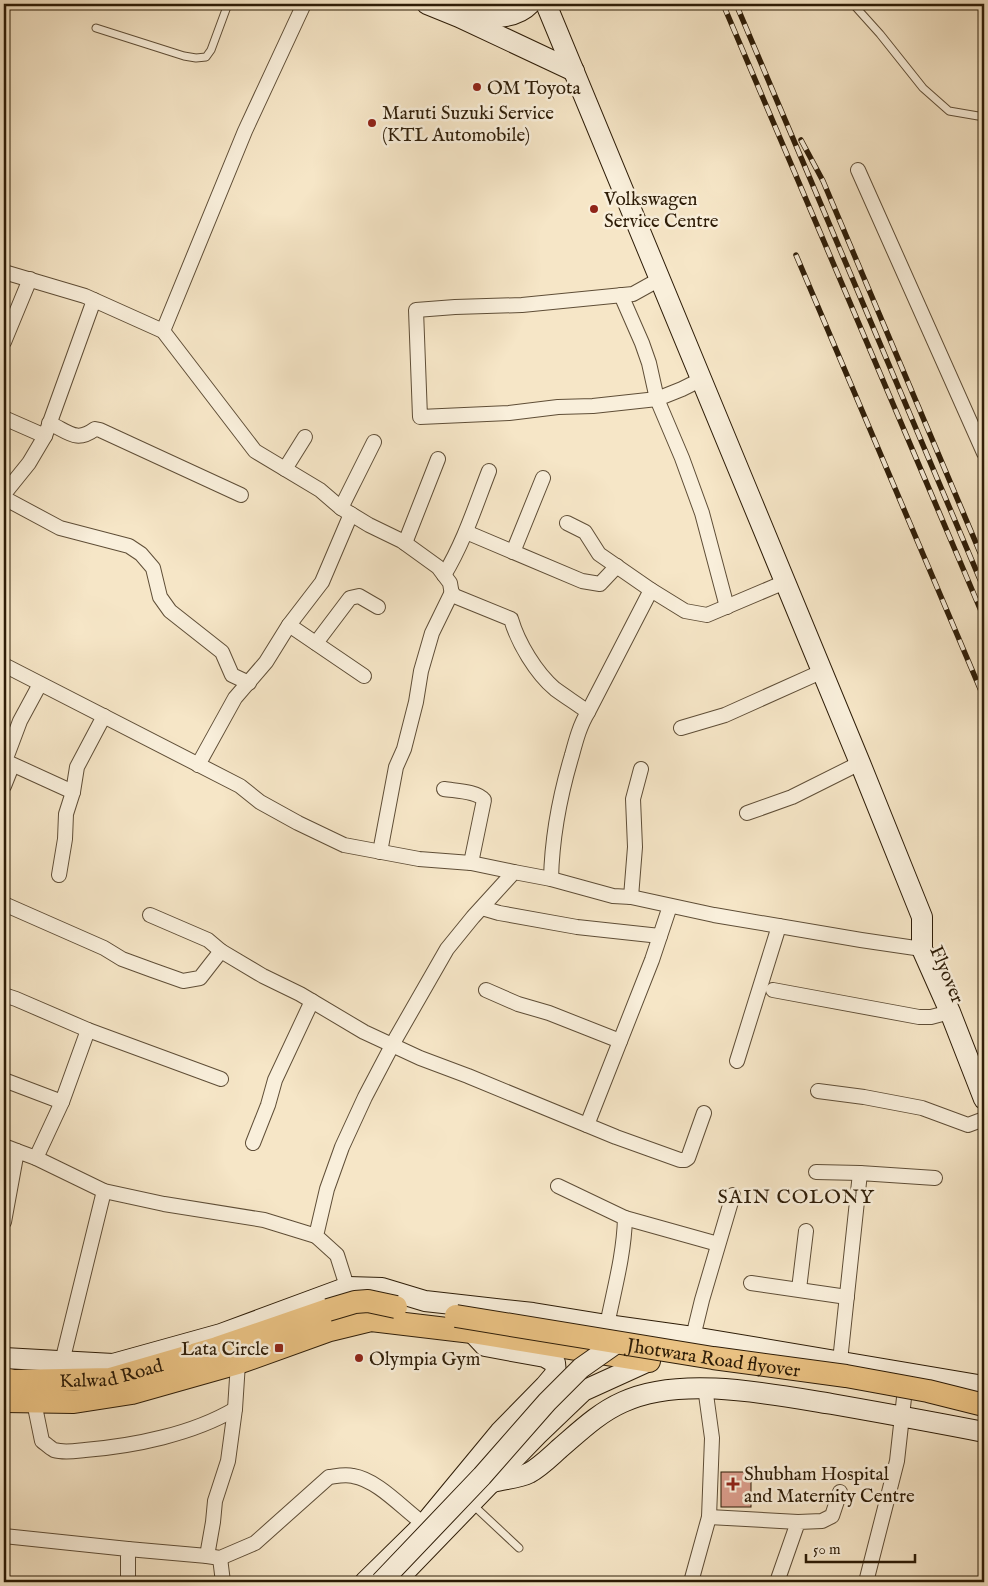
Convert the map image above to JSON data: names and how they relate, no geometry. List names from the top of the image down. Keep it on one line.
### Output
{"streets":{"main road":["Flyover","Jhotwara Road flyover","Kalwad Road"]},"districts":["SAIN COLONY"],"places":{"other":["OM Toyota","Maruti Suzuki Service (KTL Automobile)","Volkswagen Service Centre","Olympia Gym"],"transit":["Lata Circle"],"health":["Shubham Hospital and Maternity Centre"]},"scale_bar":"50 m"}
